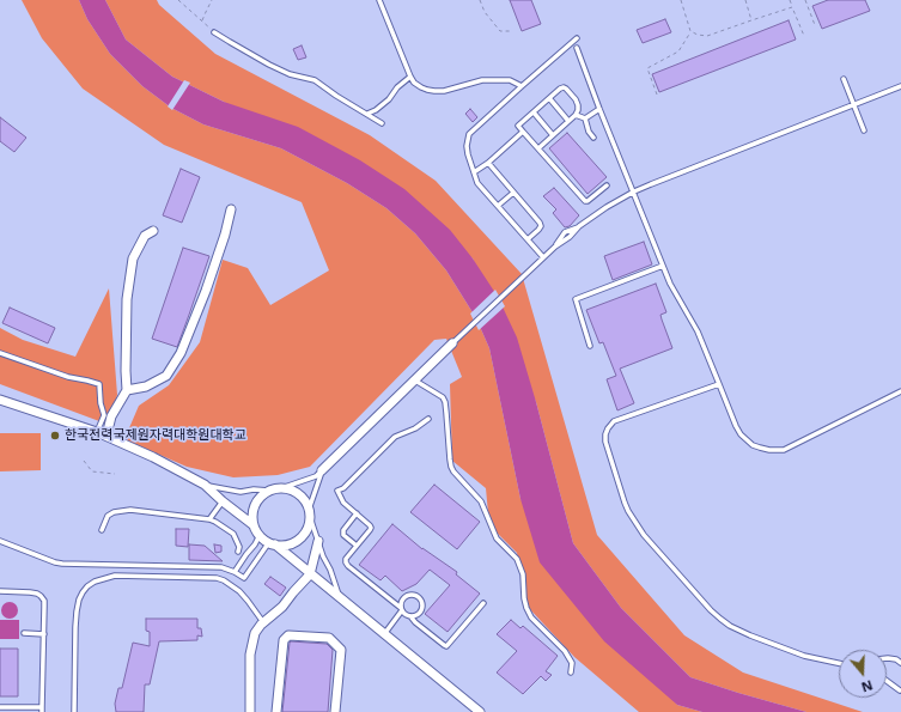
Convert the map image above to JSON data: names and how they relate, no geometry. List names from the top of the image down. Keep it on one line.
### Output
{"places":["한국전력국제원자력대학원대학교"],"north":"bottom"}
